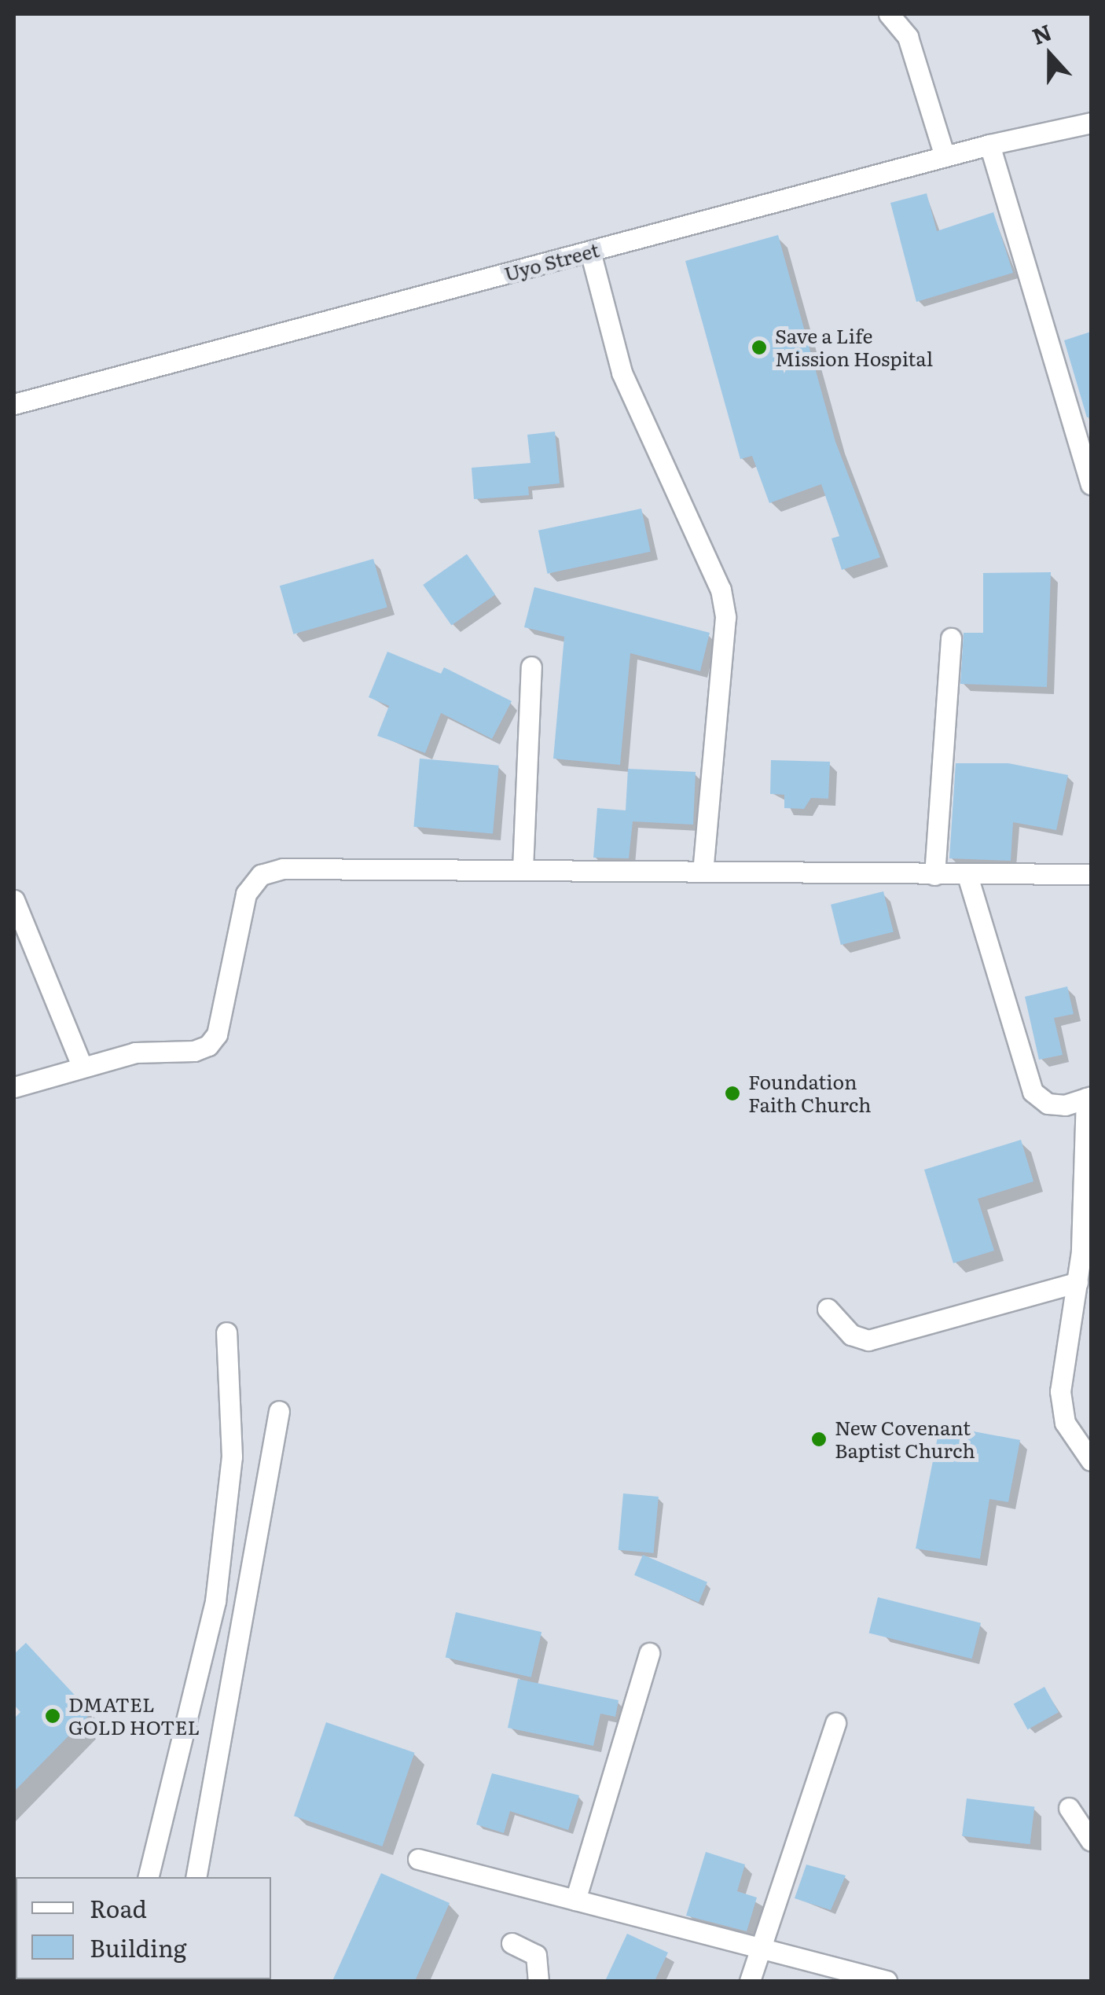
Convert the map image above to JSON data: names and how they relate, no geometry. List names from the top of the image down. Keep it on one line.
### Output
{"streets":{"street":["Uyo Street"]},"places":["Save a Life Mission Hospital","Foundation Faith Church","New Covenant Baptist Church","DMATEL GOLD HOTEL"],"legend":["Road","Building"],"north":"top"}
